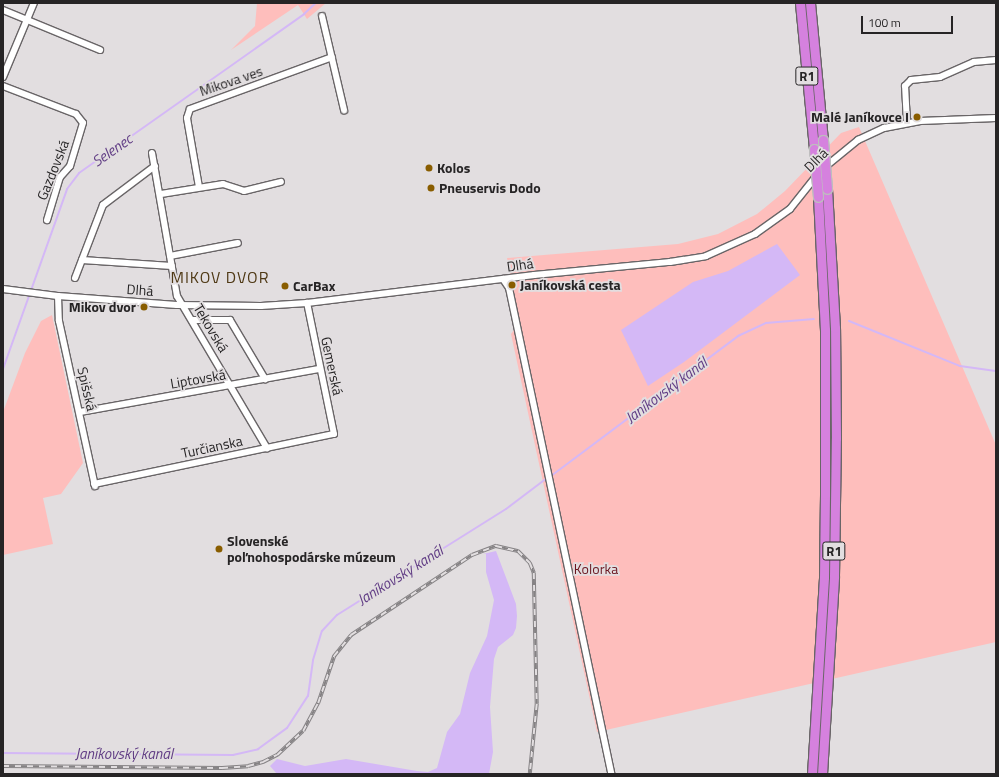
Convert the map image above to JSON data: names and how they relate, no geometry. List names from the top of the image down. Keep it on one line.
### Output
{"streets":{"highway":["R1"],"street":["Mikova ves","Dlhá","Gazdovská","Tekovská","Gemerská","Liptovská","Spišská","Turčianska"]},"crossings":[["Dlhá","Tekovská"],["Dlhá","Gemerská"],["Dlhá","Spišská"],["Tekovská","Liptovská"],["Tekovská","Turčianska"],["Gemerská","Liptovská"],["Gemerská","Turčianska"],["Liptovská","Spišská"],["Spišská","Turčianska"]],"districts":["MIKOV DVOR"],"water":["Selenec","Janíkovský kanál"],"parks":["Kolorka"],"places":["Malé Janíkovce I","Kolos","Pneuservis Dodo","Janíkovská cesta","CarBax","Mikov dvor","Slovenské poľnohospodárske múzeum"],"scale_bar":"100 m"}
